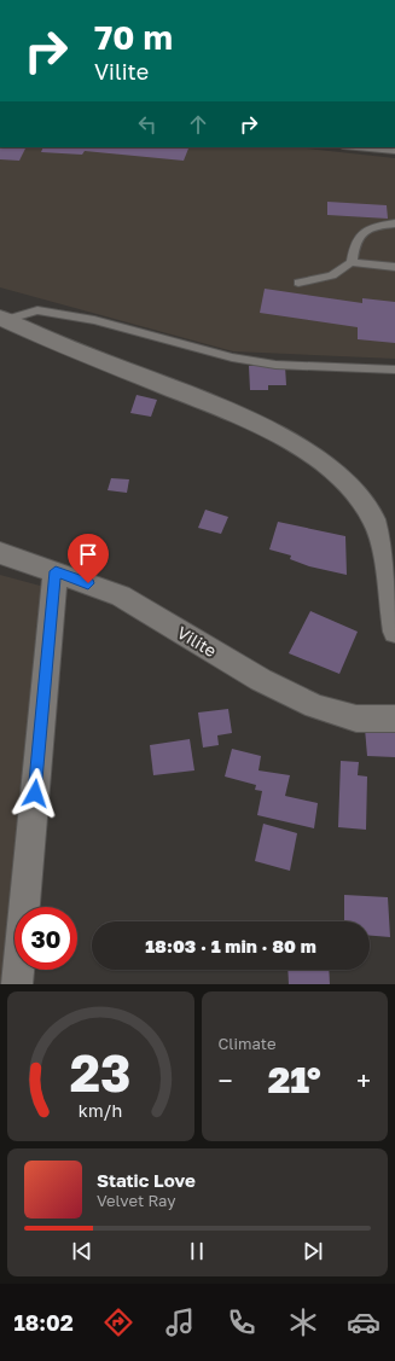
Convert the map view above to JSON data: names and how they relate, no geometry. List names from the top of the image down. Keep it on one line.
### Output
{"streets":{"street":["Vilite"]},"page":{"turn":["70 m","Vilite"],"limit":"30","trip":"18:03 · 1 min · 80 m","tile":"Climate","heat":["−","21°","+"],"song":["Static Love","Velvet Ray"],"tabs":"18:02","gauge":["23","km/h"]}}
